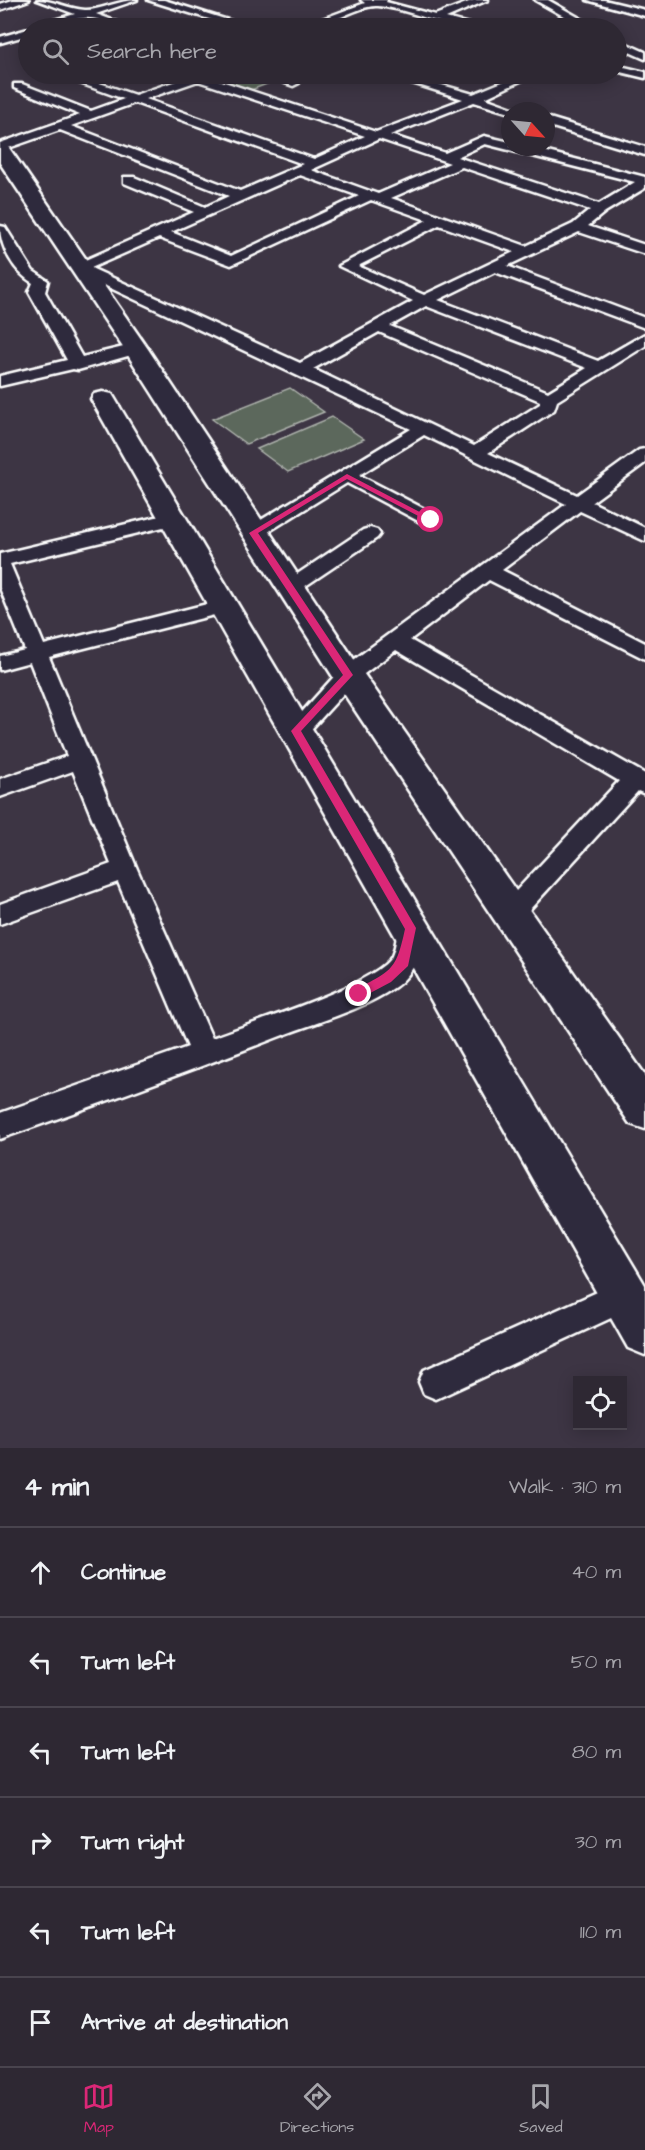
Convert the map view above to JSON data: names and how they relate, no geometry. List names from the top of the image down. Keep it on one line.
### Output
{"north":"bottom right","page":{"search":"Search here","heading":["4 min","Walk · 310 m"],"list":[["Continue","40 m"],["Turn left","50 m"],["Turn left","80 m"],["Turn right","30 m"],["Turn left","110 m"],"Arrive at destination"],"nav":["Map","Directions","Saved"]}}
